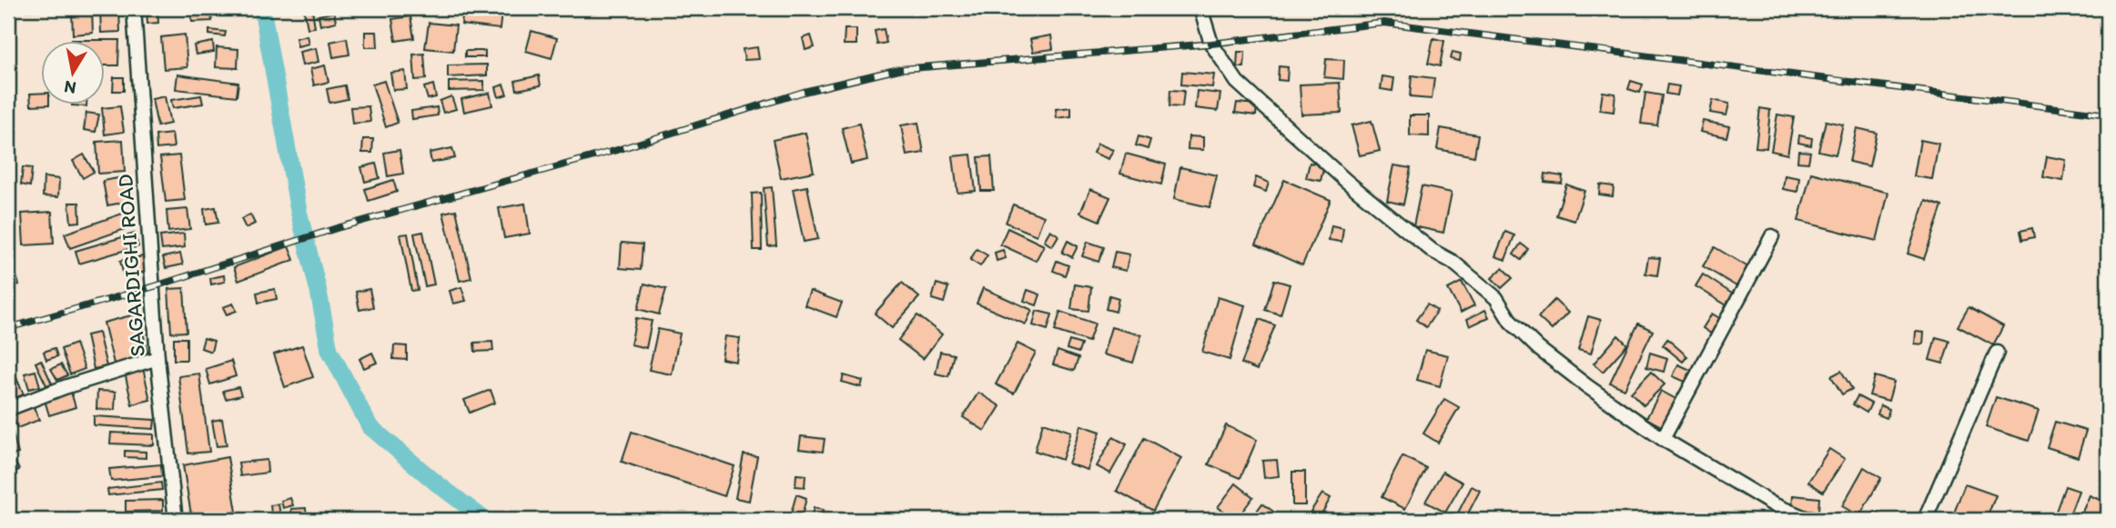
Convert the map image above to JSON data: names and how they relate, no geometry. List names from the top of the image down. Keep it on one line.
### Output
{"streets":{"street":["SAGARDIGHI ROAD"]},"north":"bottom"}
